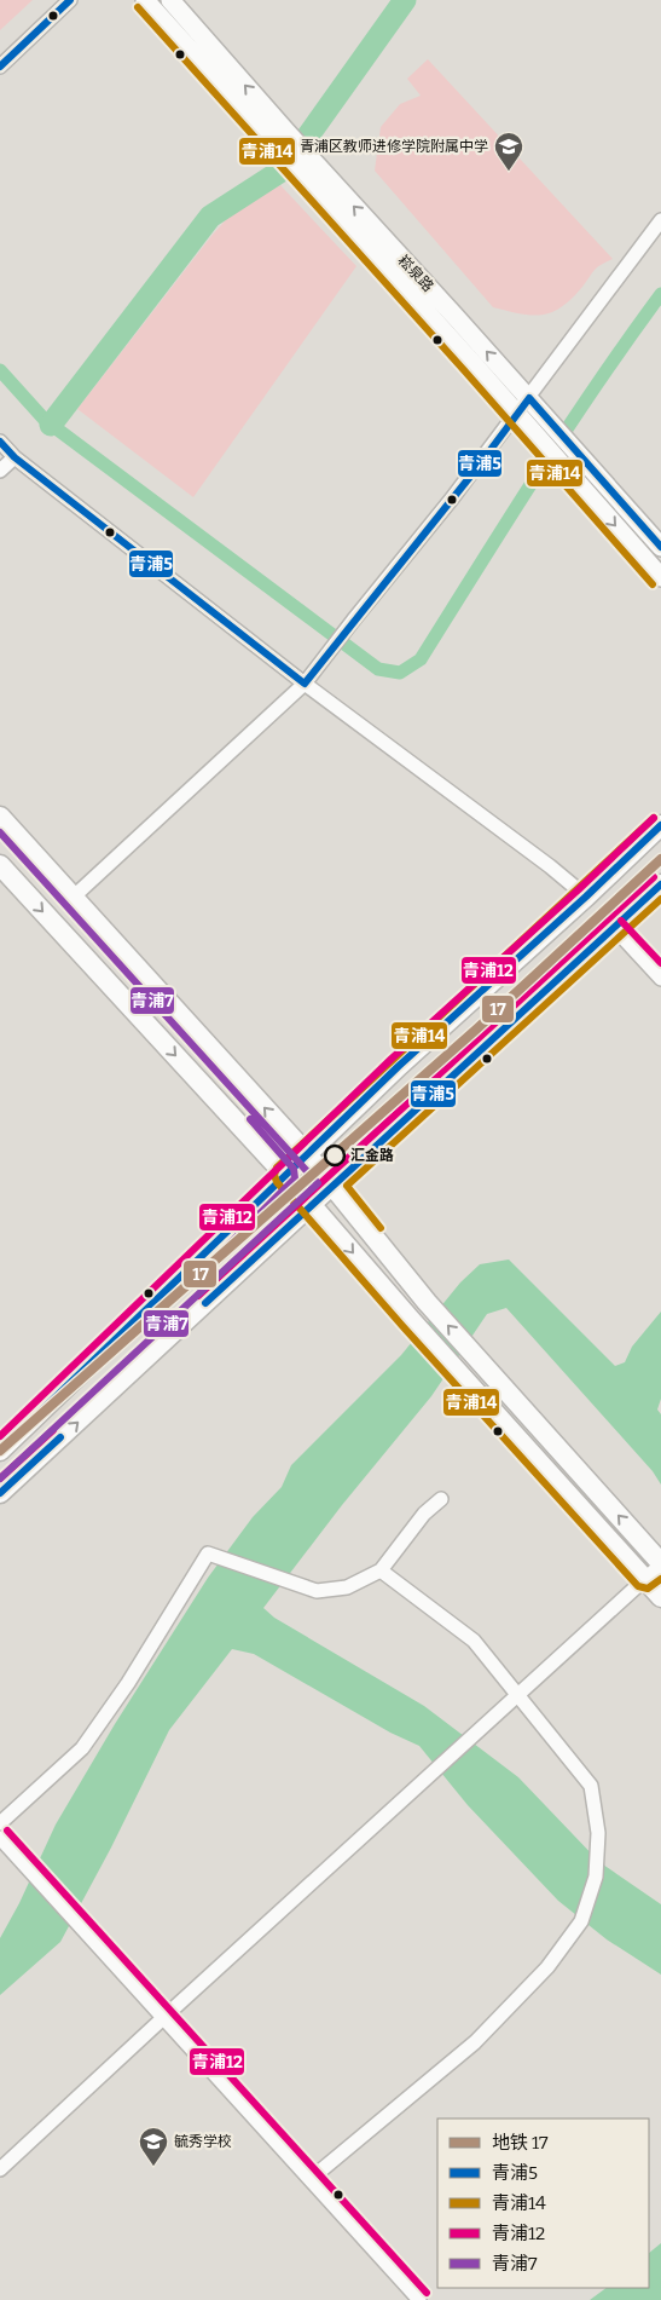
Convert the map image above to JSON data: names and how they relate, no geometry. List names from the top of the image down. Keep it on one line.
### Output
{"streets":{"street":["崧泉路"]},"places":{"school or university":["青浦区教师进修学院附属中学","毓秀学校"],"other":["汇金路"]},"lines":["transit line 青浦5","transit line 青浦14","transit line 青浦12","transit line 青浦7","metro line 17"],"legend":["地铁 17","青浦5","青浦14","青浦12","青浦7"]}
